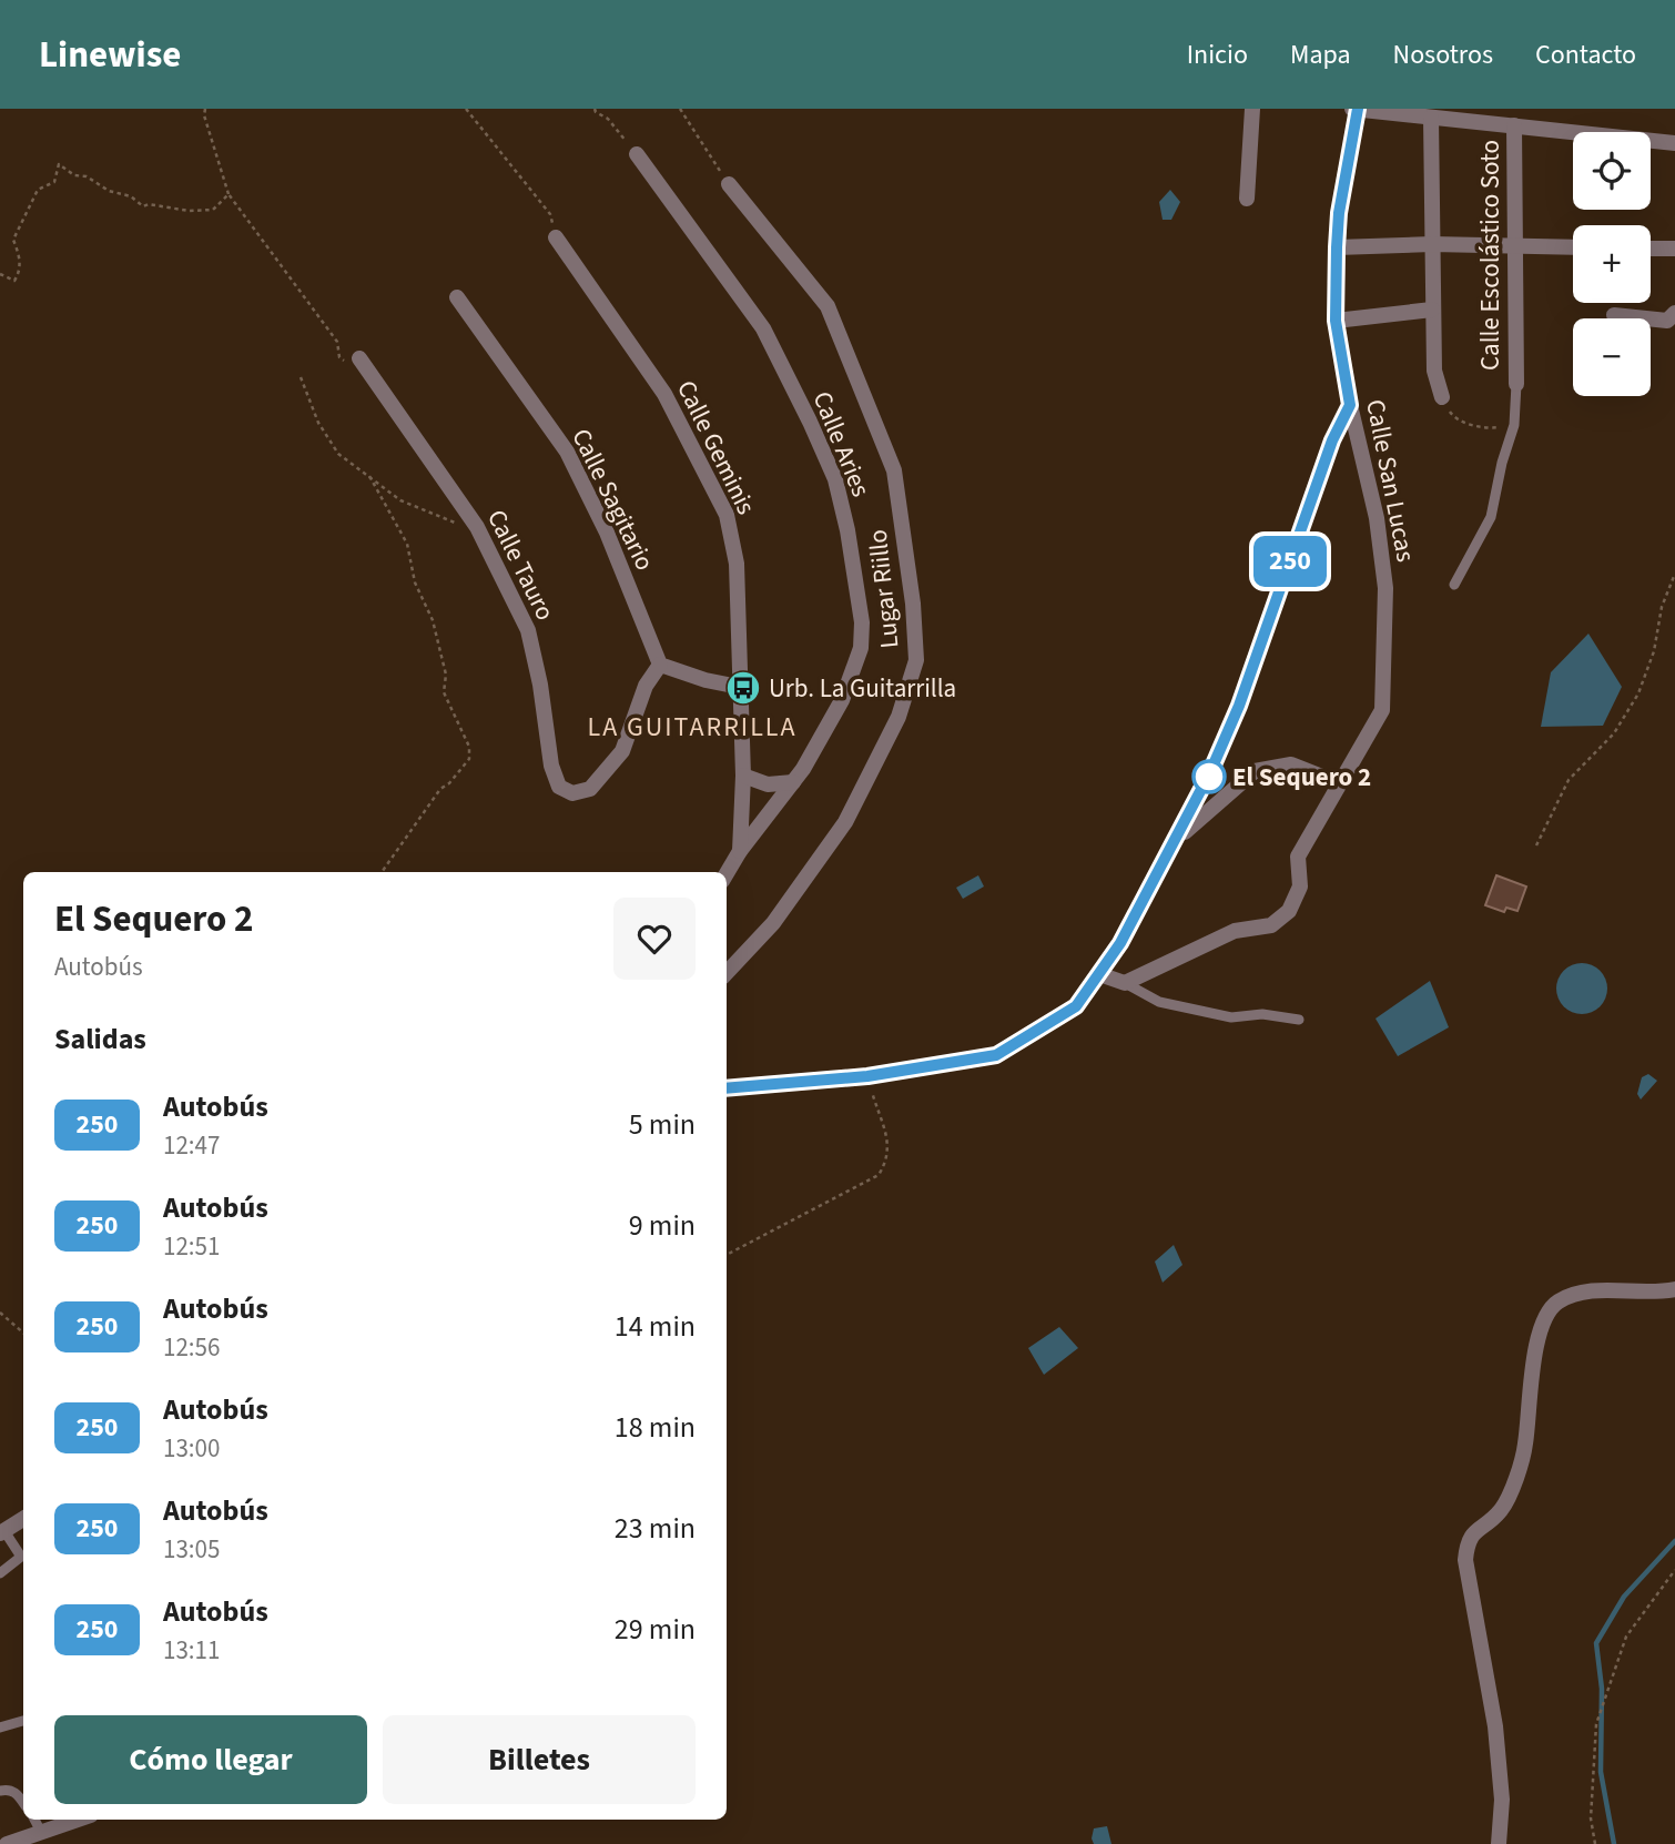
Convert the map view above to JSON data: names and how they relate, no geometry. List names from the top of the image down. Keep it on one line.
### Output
{"streets":{"street":["Calle Escolástico Soto","Calle Aries","Calle Geminis","Calle San Lucas","Calle Sagitario","Calle Tauro","Lugar Riillo"]},"crossings":[["Calle Aries","Calle Geminis"],["Calle Sagitario","Calle Tauro"]],"districts":["LA GUITARRILLA"],"places":{"bus stop":["Urb. La Guitarrilla"],"other":["El Sequero 2"]},"lines":["bus line 250"],"page":{"header":"Linewise","nav":["Inicio","Mapa","Nosotros","Contacto"],"on_map":"250","map_buttons":["+","−"],"heading":[["El Sequero 2","Autobús"],"Salidas"],"list":[{"mark":"250","name":"Autobús","note":"12:47","value":"5 min"},{"mark":"250","name":"Autobús","note":"12:51","value":"9 min"},{"mark":"250","name":"Autobús","note":"12:56","value":"14 min"},{"mark":"250","name":"Autobús","note":"13:00","value":"18 min"},{"mark":"250","name":"Autobús","note":"13:05","value":"23 min"},{"mark":"250","name":"Autobús","note":"13:11","value":"29 min"}],"buttons":["Cómo llegar","Billetes"]}}
